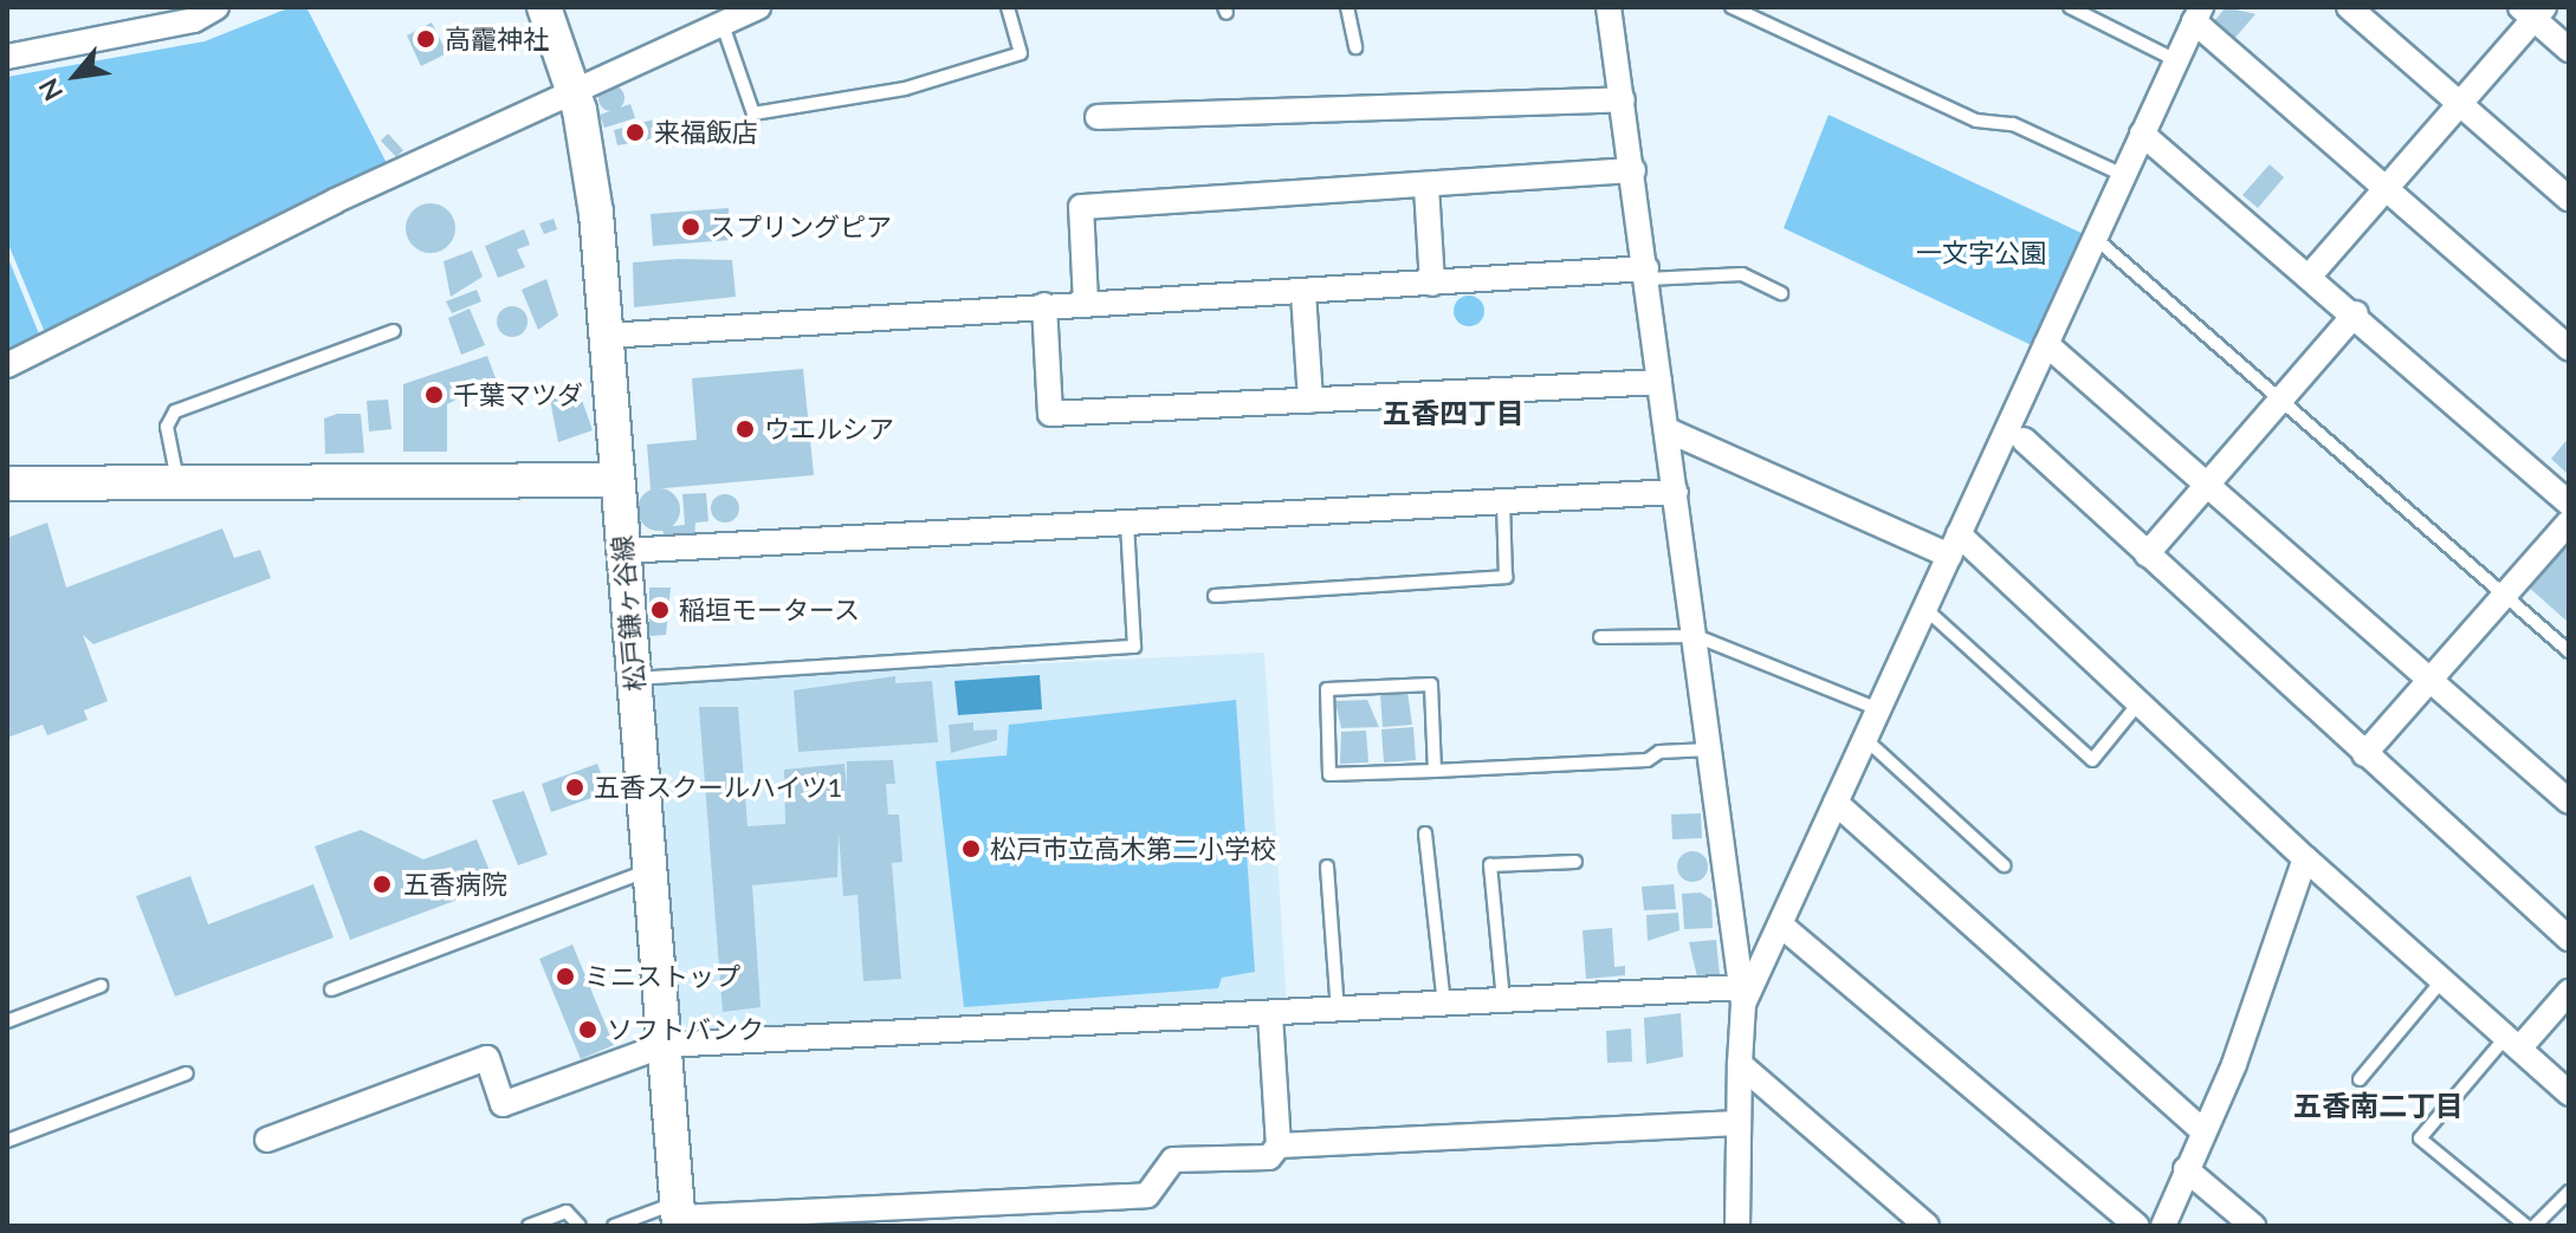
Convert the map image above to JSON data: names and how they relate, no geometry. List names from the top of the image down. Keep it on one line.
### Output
{"streets":{"main road":["松戸鎌ヶ谷線"]},"districts":["五香四丁目","五香南二丁目"],"parks":["一文字公園"],"places":["高靇神社","来福飯店","スプリングピア","千葉マツダ","ウエルシア","稲垣モータース","五香スクールハイツ1","松戸市立高木第二小学校","五香病院","ミニストップ","ソフトバンク"],"north":"bottom left"}
